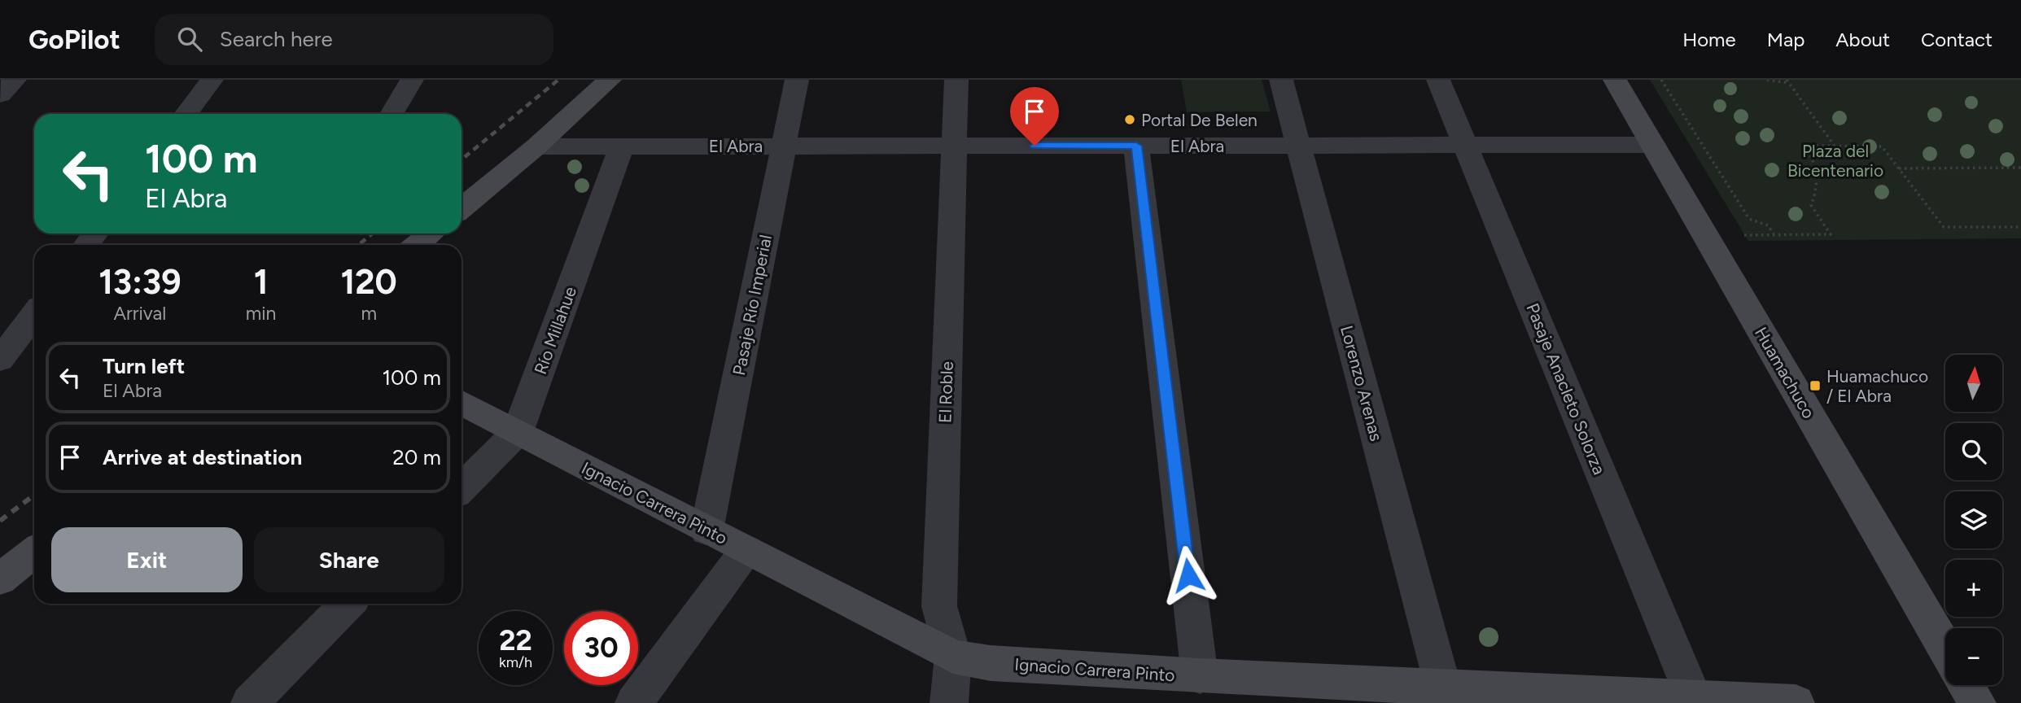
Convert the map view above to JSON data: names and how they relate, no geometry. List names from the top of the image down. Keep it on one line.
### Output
{"streets":{"street":["El Abra","Pasaje Río Imperial","Río Millahue","Huamachuco","Lorenzo Arenas","Pasaje Anacleto Solorza","El Roble","Ignacio Carrera Pinto"]},"crossings":[["El Abra","Pasaje Río Imperial"],["El Abra","Río Millahue"],["El Abra","Huamachuco"],["El Abra","Lorenzo Arenas"],["El Abra","Pasaje Anacleto Solorza"],["El Abra","El Roble"],["Pasaje Río Imperial","Ignacio Carrera Pinto"],["Río Millahue","Ignacio Carrera Pinto"],["Lorenzo Arenas","Ignacio Carrera Pinto"],["Pasaje Anacleto Solorza","Ignacio Carrera Pinto"],["El Roble","Ignacio Carrera Pinto"]],"parks":["Plaza del Bicentenario"],"places":{"other":["Portal De Belen"],"transit":["Huamachuco / El Abra"]},"north":"top","page":{"header":"GoPilot","search":"Search here","nav":["Home","Map","About","Contact"],"turn":["100 m","El Abra"],"eta":["13:39","Arrival","1","min","120","m"],"list":[{"name":"Turn left","note":"El Abra","value":"100 m"},{"name":"Arrive at destination","value":"20 m"}],"map_buttons":["+","−"],"buttons":["Exit","Share"],"speed":"22 km/h","limit":"30"}}
